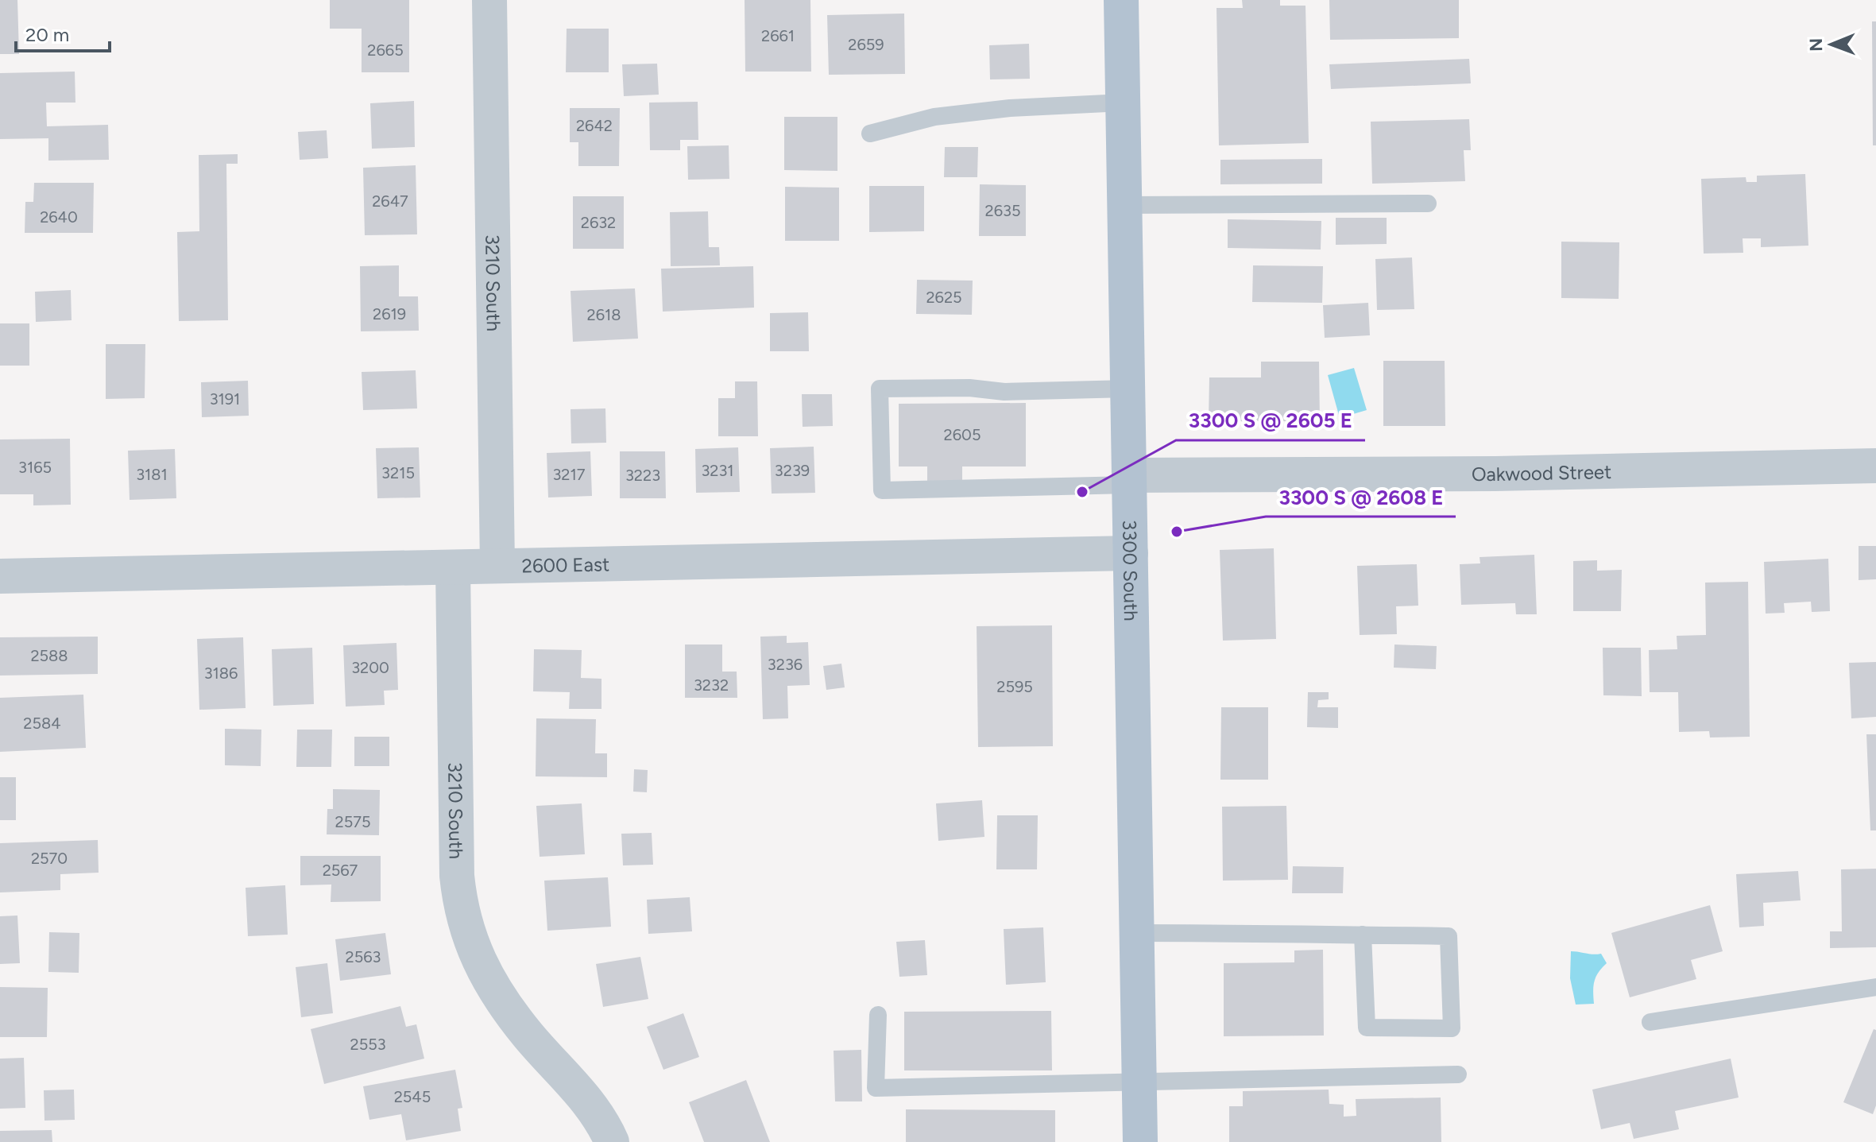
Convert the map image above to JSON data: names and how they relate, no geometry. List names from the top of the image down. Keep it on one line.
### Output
{"streets":{"main road":["3300 South"],"street":["3210 South","Oakwood Street","2600 East"]},"crossings":[["3210 South","2600 East"],["Oakwood Street","3300 South"],["2600 East","3300 South"]],"places":["3300 S @ 2605 E","3300 S @ 2608 E"],"house_numbers":["2661","2659","2665","2642","2647","2635","2640","2632","2625","2619","2618","3191","2605","3165","3231","3239","3215","3181","3217","3223","2588","3236","3200","3186","3232","2595","2584","2575","2570","2567","2563","2553","2545"],"scale_bar":"20 m","north":"left"}
